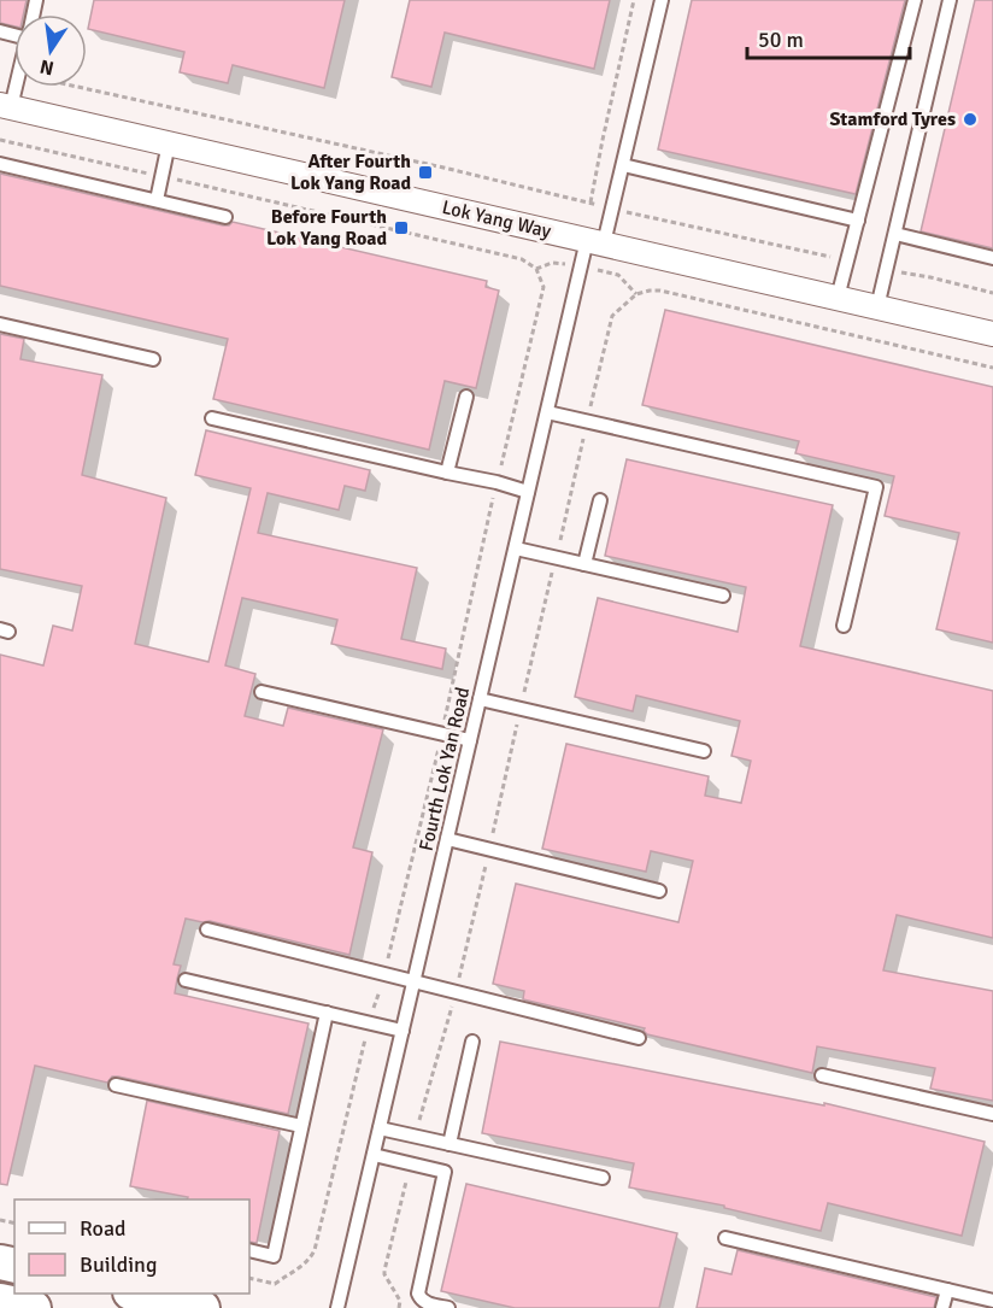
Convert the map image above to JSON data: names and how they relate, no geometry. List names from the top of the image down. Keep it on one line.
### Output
{"streets":{"street":["Lok Yang Way"],"lane":["Fourth Lok Yan Road"]},"crossings":[["Lok Yang Way","Fourth Lok Yan Road"]],"places":{"other":["Stamford Tyres"],"transit":["After Fourth Lok Yang Road","Before Fourth Lok Yang Road"]},"legend":["Road","Building"],"scale_bar":"50 m","north":"bottom"}
